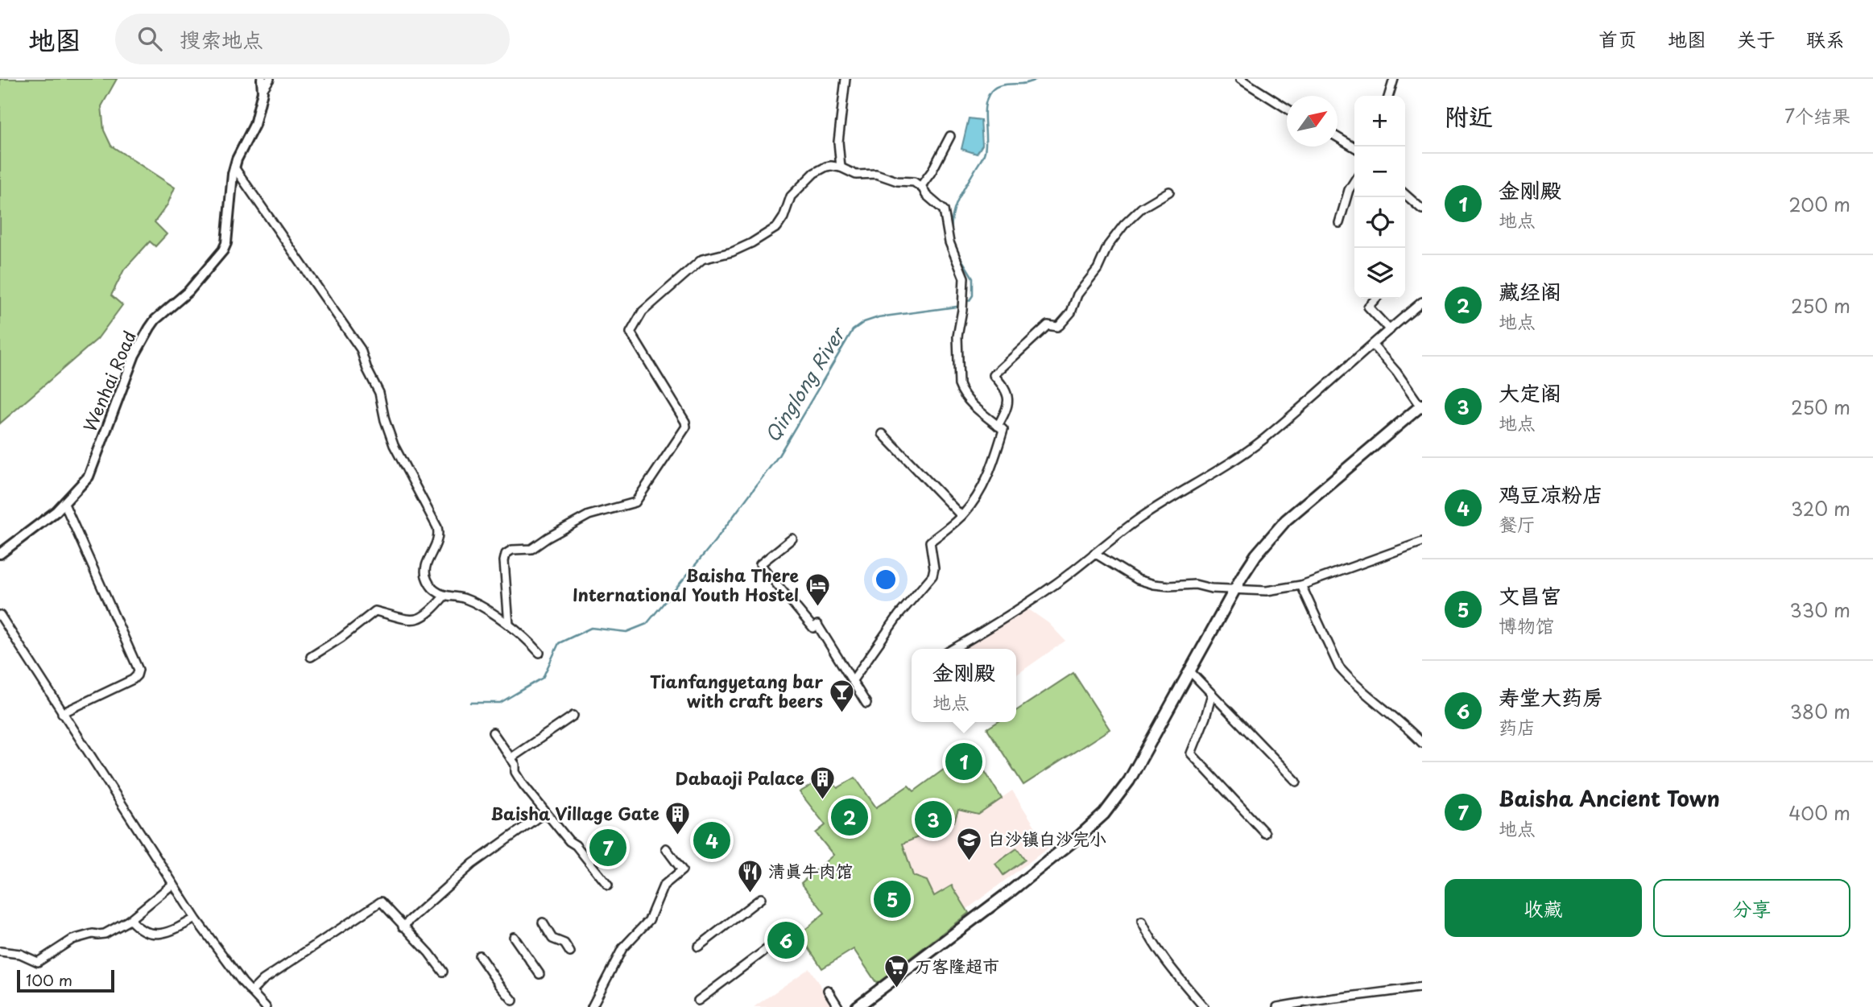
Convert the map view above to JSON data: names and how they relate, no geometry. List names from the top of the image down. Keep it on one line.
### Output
{"streets":{"street":["Wenhai Road"]},"water":["Qinglong River"],"places":{"hotel":["Baisha There International Youth Hostel"],"bar":["Tianfangyetang bar with craft beers"],"building":["Dabaoji Palace","Baisha Village Gate"],"school or university":["白沙镇白沙完小"],"restaurant":["清真牛肉馆"],"supermarket":["万客隆超市"]},"scale_bar":"100 m","north":"top right","page":{"header":"地图","search":"搜索地点","nav":["首页","地图","关于","联系"],"heading":["附近","7个结果"],"map_buttons":["+","−"],"list":[{"mark":"1","name":"金刚殿","note":"地点","value":"200 m"},{"mark":"2","name":"藏经阁","note":"地点","value":"250 m"},{"mark":"3","name":"大定阁","note":"地点","value":"250 m"},{"mark":"4","name":"鸡豆凉粉店","note":"餐厅","value":"320 m"},{"mark":"5","name":"文昌宫","note":"博物馆","value":"330 m"},{"mark":"6","name":"寿堂大药房","note":"药店","value":"380 m"},{"mark":"7","name":"Baisha Ancient Town","note":"地点","value":"400 m"}],"popup":["金刚殿","地点"],"pins":["1","2","3","4","7","5","6"],"buttons":["收藏","分享"],"scale":"100 m"}}
